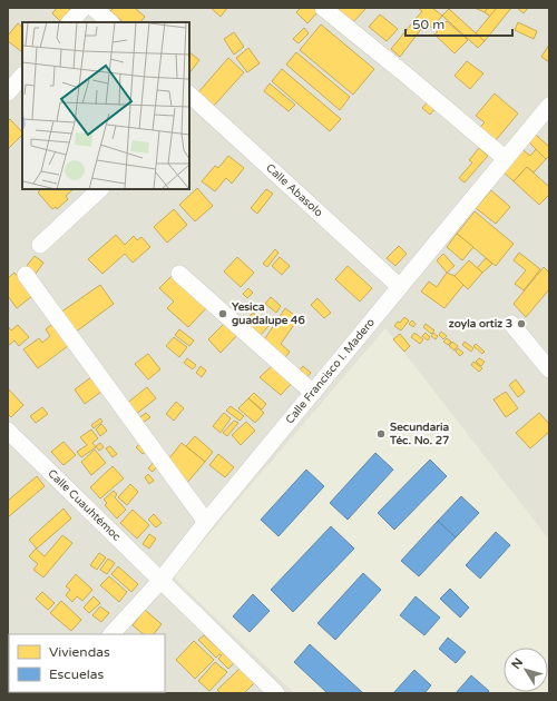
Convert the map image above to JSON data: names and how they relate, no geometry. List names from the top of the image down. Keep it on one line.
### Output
{"streets":{"street":["Calle Abasolo","Calle Francisco I. Madero","Calle Cuauhtémoc"]},"crossings":[["Calle Abasolo","Calle Francisco I. Madero"],["Calle Francisco I. Madero","Calle Cuauhtémoc"]],"places":["Yesica guadalupe 46","zoyla ortiz 3","Secundaria Téc. No. 27"],"legend":["Viviendas","Escuelas"],"scale_bar":"50 m","north":"top left"}
